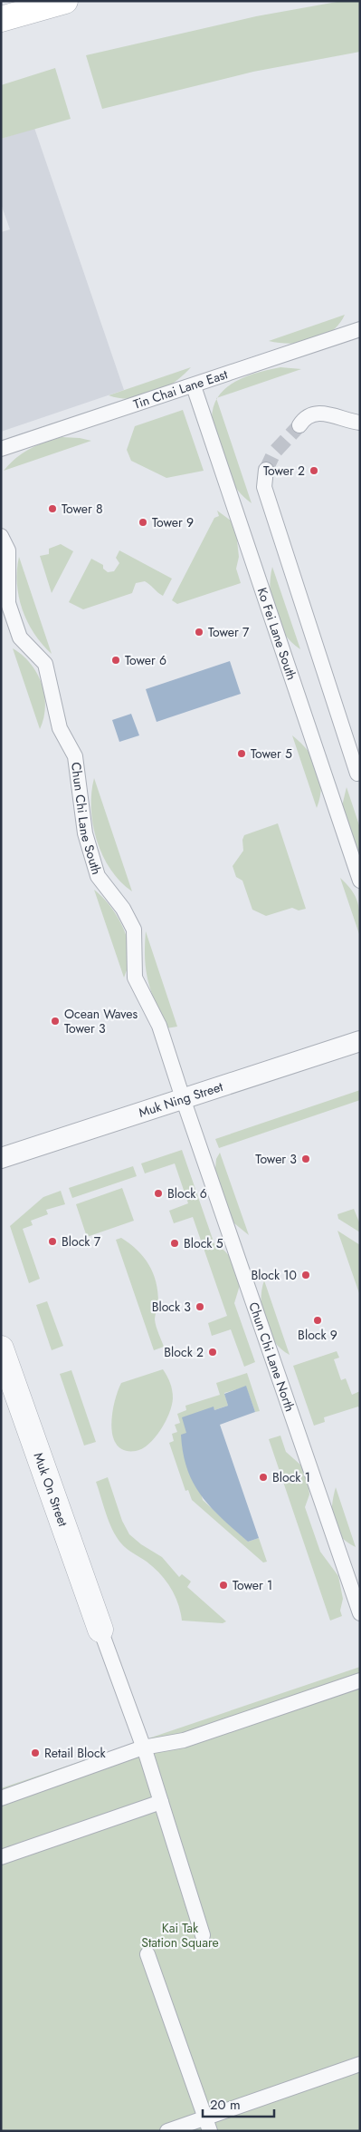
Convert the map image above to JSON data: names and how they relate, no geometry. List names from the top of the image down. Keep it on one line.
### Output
{"streets":{"street":["Tin Chai Lane East","Ko Fei Lane South","Chun Chi Lane South","Muk Ning Street","Chun Chi Lane North","Muk On Street"]},"crossings":[["Tin Chai Lane East","Ko Fei Lane South"],["Chun Chi Lane South","Muk Ning Street"],["Chun Chi Lane South","Chun Chi Lane North"],["Muk Ning Street","Chun Chi Lane North"]],"parks":["Kai Tak Station Square"],"places":["Tower 2","Tower 8","Tower 9","Tower 7","Tower 6","Tower 5","Ocean Waves Tower 3","Tower 3","Block 6","Block 7","Block 5","Block 10","Block 3","Block 9","Block 2","Block 1","Tower 1","Retail Block"],"scale_bar":"20 m"}
